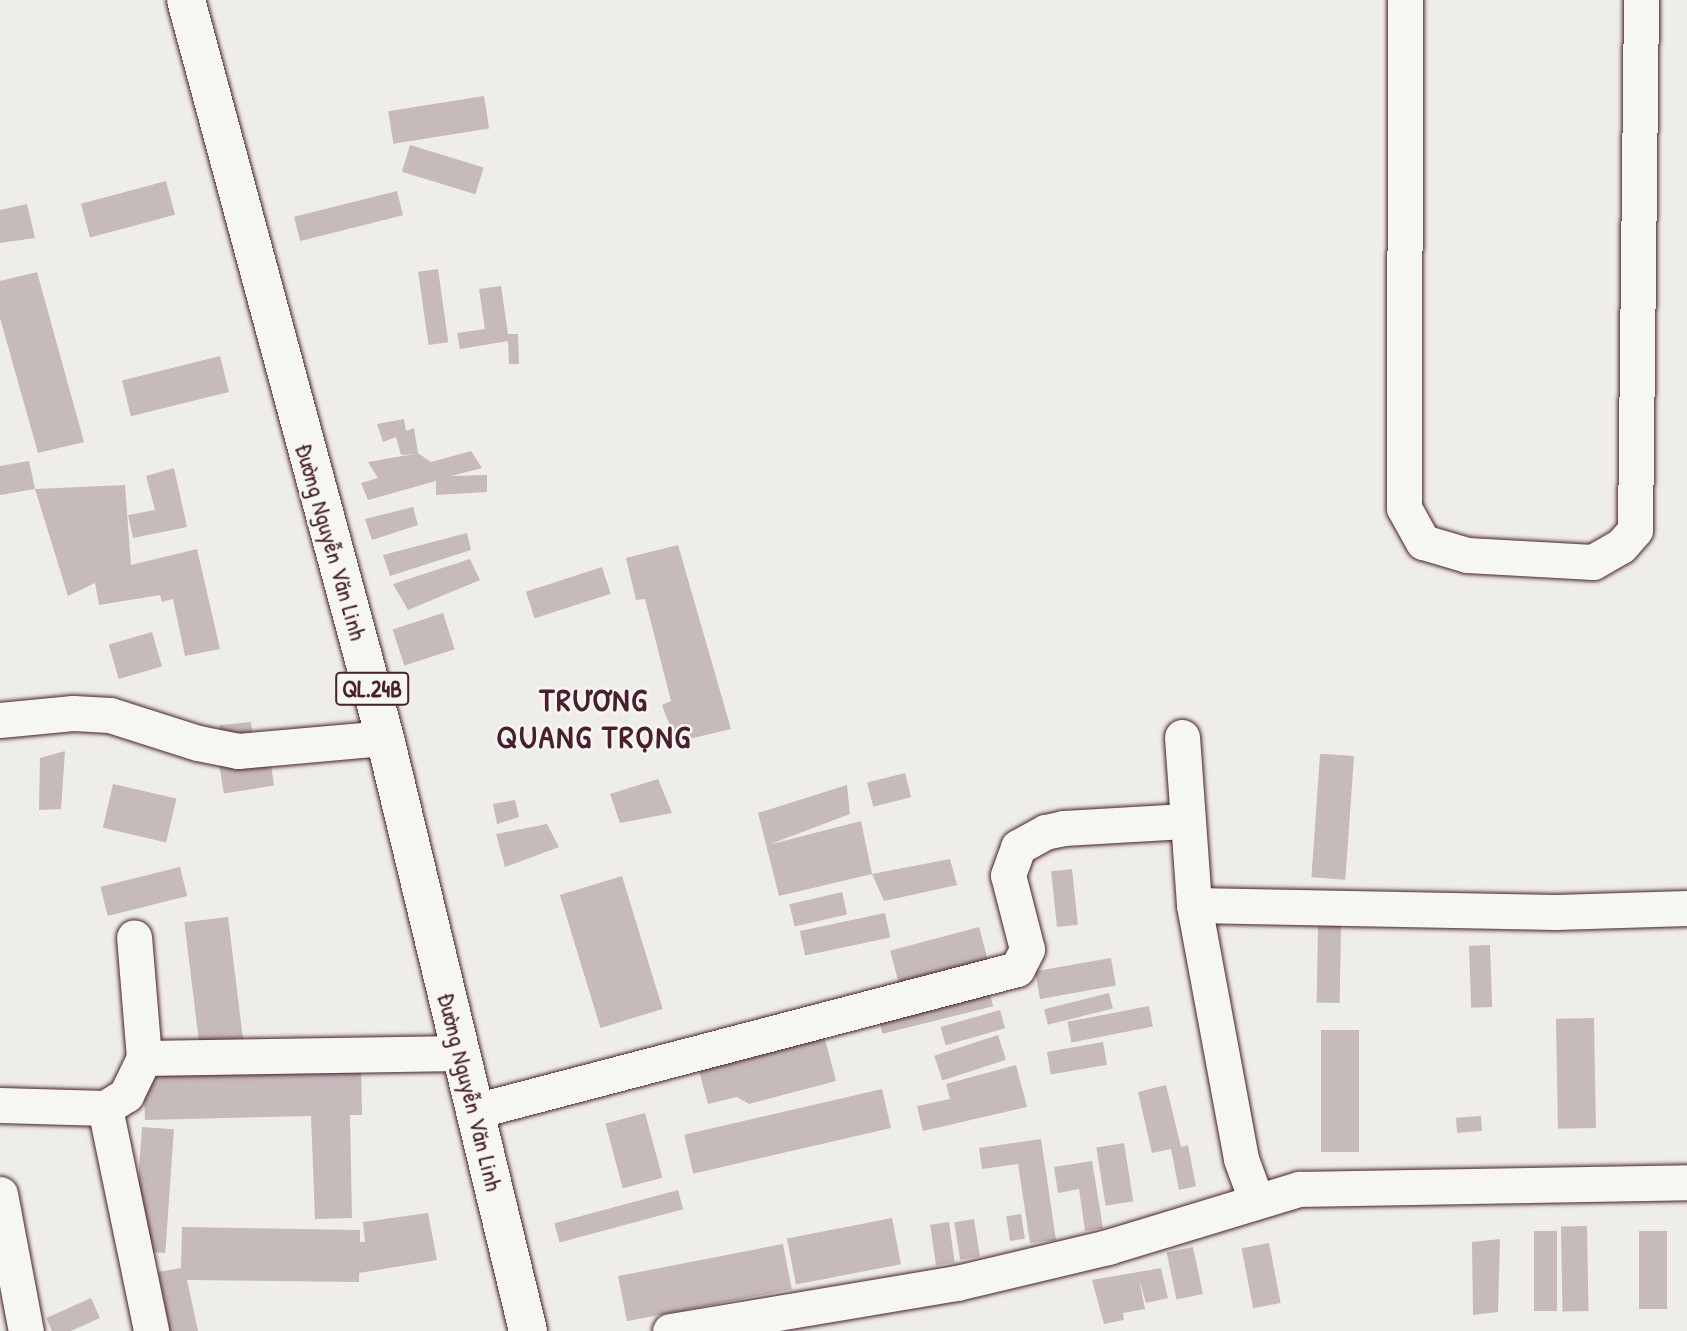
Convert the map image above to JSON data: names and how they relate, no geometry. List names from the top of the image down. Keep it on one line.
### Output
{"streets":{"main road":["Đường Nguyễn Văn Linh","QL.24B"]},"districts":["TRƯƠNG QUANG TRỌNG"]}
